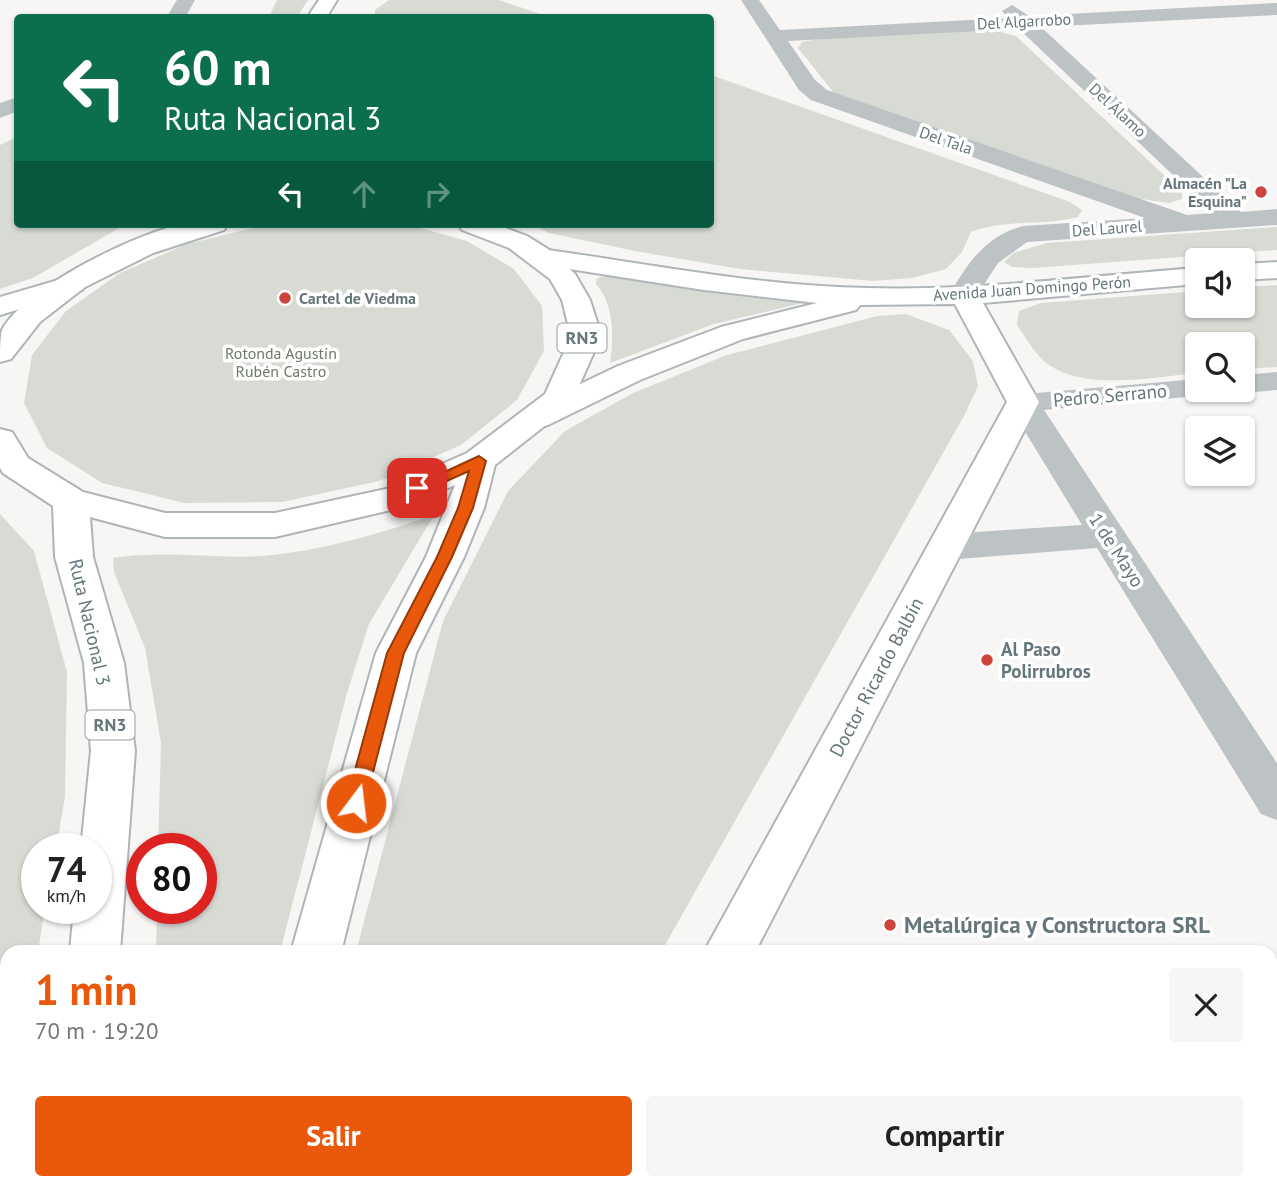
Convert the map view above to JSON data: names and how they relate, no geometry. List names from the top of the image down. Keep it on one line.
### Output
{"streets":{"main road":["Avenida Juan Domingo Perón","RN3","1 de Mayo","Ruta Nacional 3","Doctor Ricardo Balbín"],"street":["Del Algarrobo","Del Álamo","Del Tala","Del Laurel","Pedro Serrano"]},"crossings":[["Del Algarrobo","Del Álamo"],["Del Algarrobo","Del Tala"],["Del Álamo","Del Laurel"],["Del Tala","Del Laurel"],["Del Laurel","Avenida Juan Domingo Perón"],["Del Laurel","1 de Mayo"],["Avenida Juan Domingo Perón","RN3"],["Avenida Juan Domingo Perón","1 de Mayo"],["RN3","Ruta Nacional 3"],["Pedro Serrano","1 de Mayo"],["Pedro Serrano","Doctor Ricardo Balbín"],["1 de Mayo","Doctor Ricardo Balbín"]],"parks":["Rotonda Agustín Rubén Castro"],"places":["Almacén \"La Esquina\"","Cartel de Viedma","Al Paso Polirrubros","Metalúrgica y Constructora SRL"],"page":{"turn":["60 m","Ruta Nacional 3"],"speed":"74 km/h","limit":"80","heading":["1 min","70 m · 19:20"],"buttons":["Salir","Compartir"]}}
